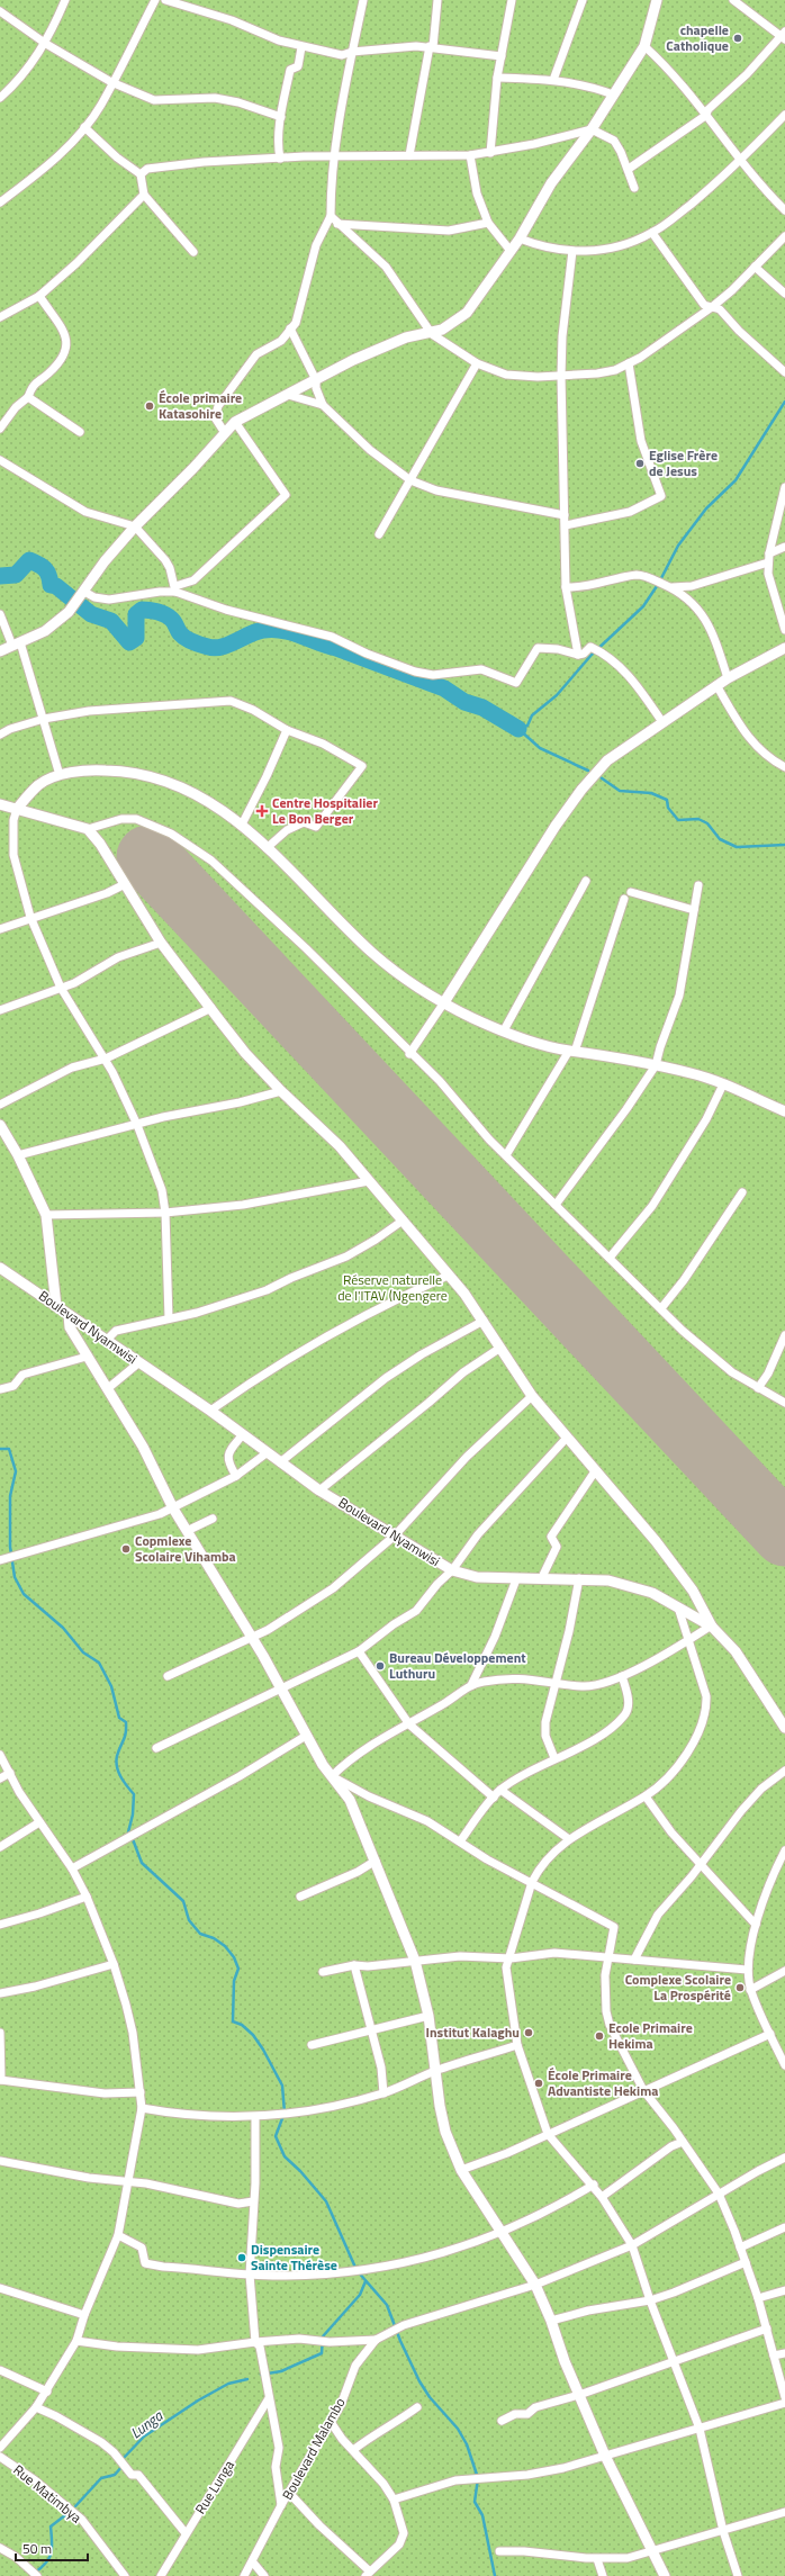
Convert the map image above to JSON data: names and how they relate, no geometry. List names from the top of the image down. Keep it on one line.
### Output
{"streets":{"street":["Boulevard Nyamwisi","Boulevard Malambo","Rue Lunga","Rue Matimbya"]},"water":["Lunga"],"parks":["Réserve naturelle de l'ITAV (Ngengere"],"places":{"other":["chapelle Catholique","École primaire Katasohire","Eglise Frère de Jesus","Copmlexe Scolaire Vihamba","Bureau Développement Luthuru","Complexe Scolaire La Prospérité","Institut Kalaghu","Ecole Primaire Hekima","École Primaire Advantiste Hekima","Dispensaire Sainte Thérèse"],"health":["Centre Hospitalier Le Bon Berger"]},"scale_bar":"50 m"}
